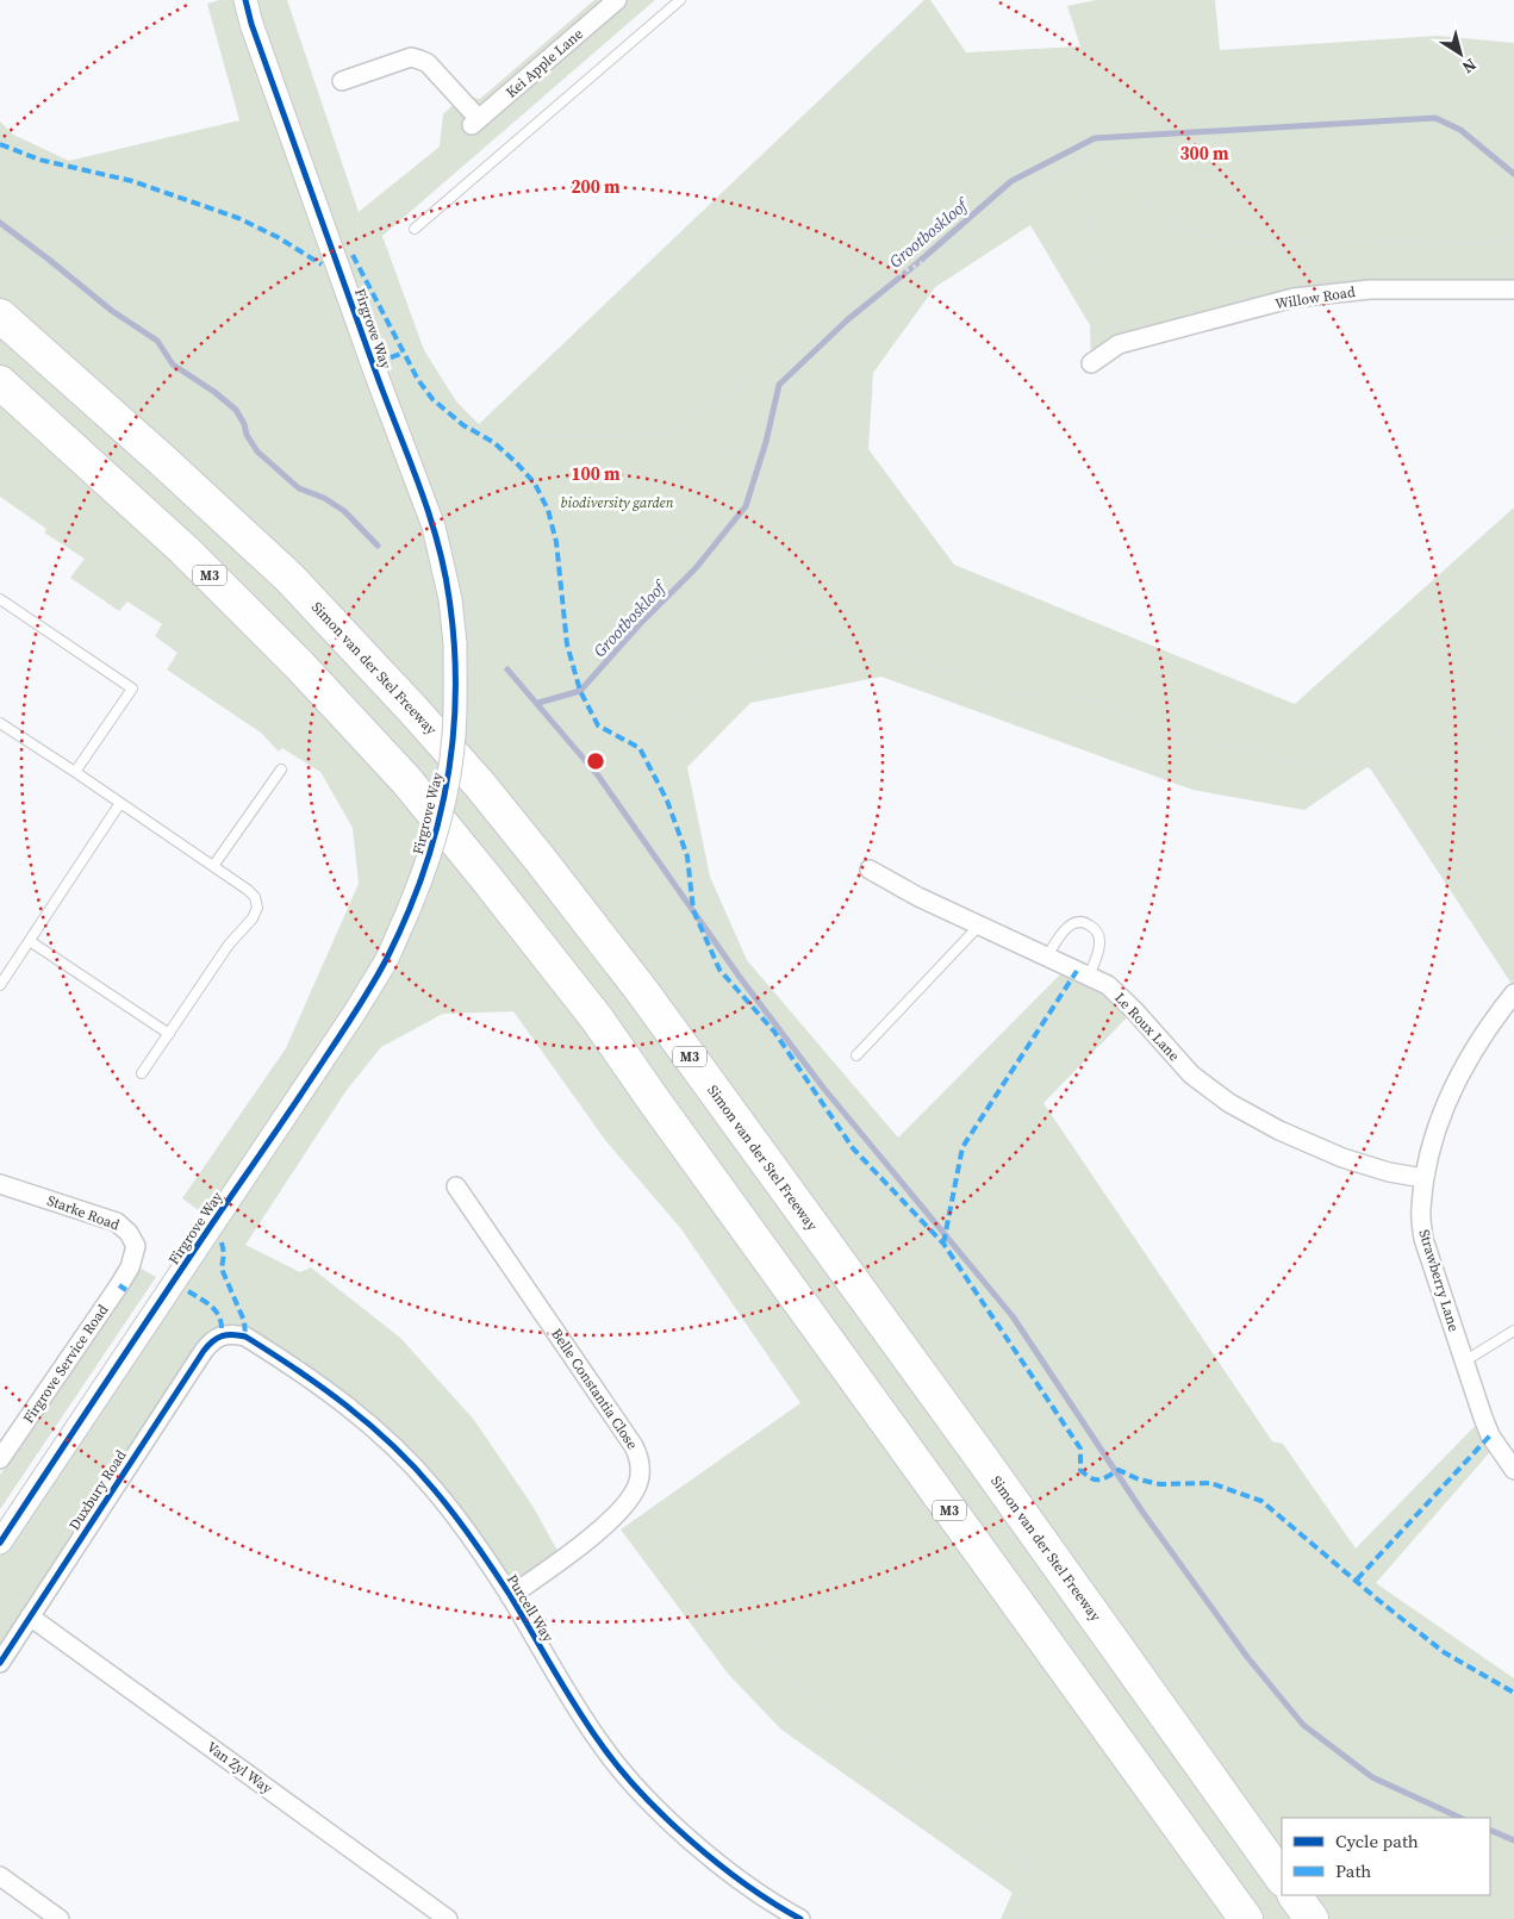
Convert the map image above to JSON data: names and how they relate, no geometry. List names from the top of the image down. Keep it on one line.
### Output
{"streets":{"highway":["M3","Simon van der Stel Freeway"],"street":["Kei Apple Lane","Willow Road","Firgrove Way","Le Roux Lane","Starke Road","Strawberry Lane","Firgrove Service Road","Belle Constantia Close","Duxbury Road","Purcell Way","Van Zyl Way"]},"crossings":[["Le Roux Lane","Strawberry Lane"],["Starke Road","Firgrove Service Road"],["Belle Constantia Close","Purcell Way"],["Duxbury Road","Purcell Way"],["Duxbury Road","Van Zyl Way"]],"water":["Grootboskloof"],"parks":["biodiversity garden"],"legend":["Cycle path","Path"],"north":"bottom right","rings":["300 m","200 m","100 m"]}
